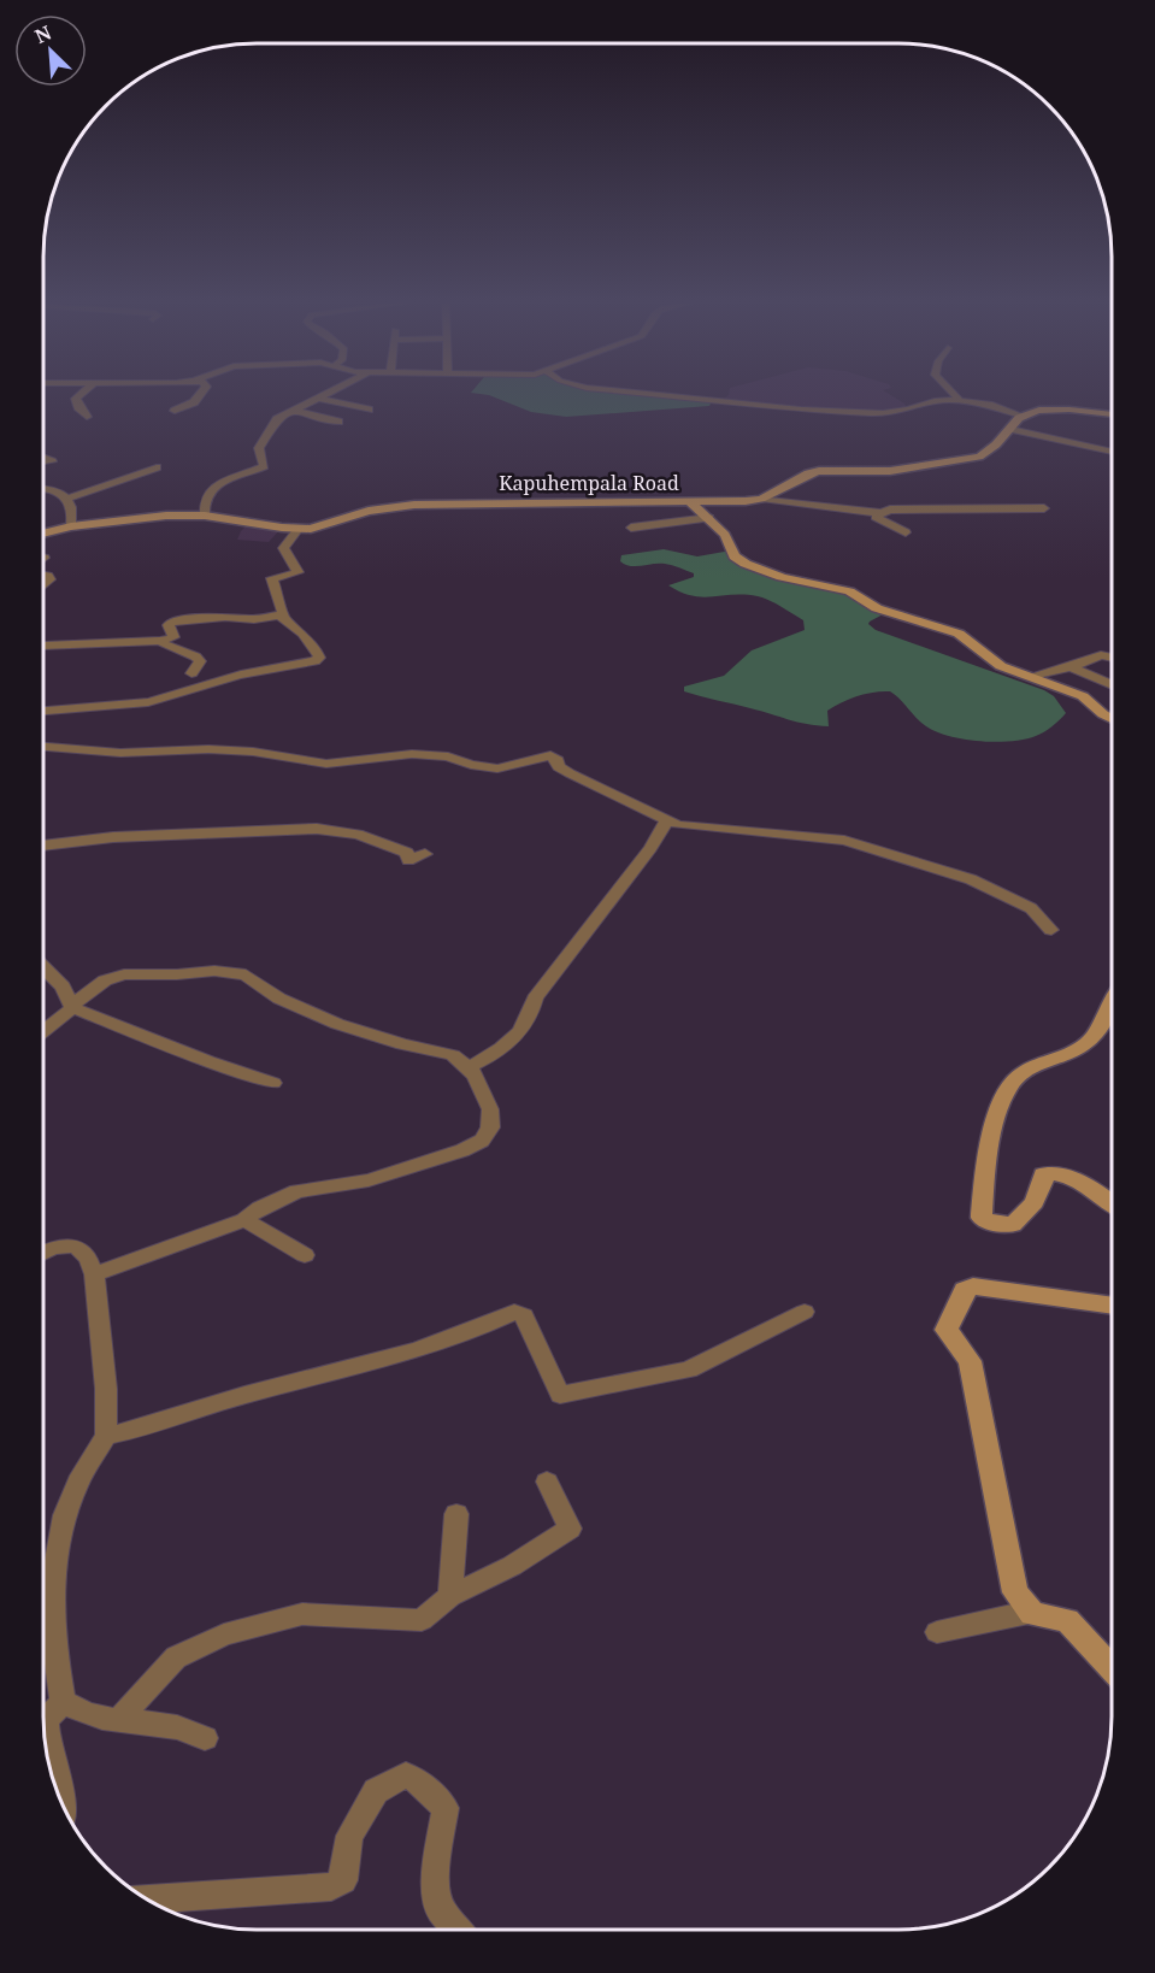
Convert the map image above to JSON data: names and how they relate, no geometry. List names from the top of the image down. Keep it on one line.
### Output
{"streets":{"street":["Kapuhempala Road"]},"north":"top left"}
